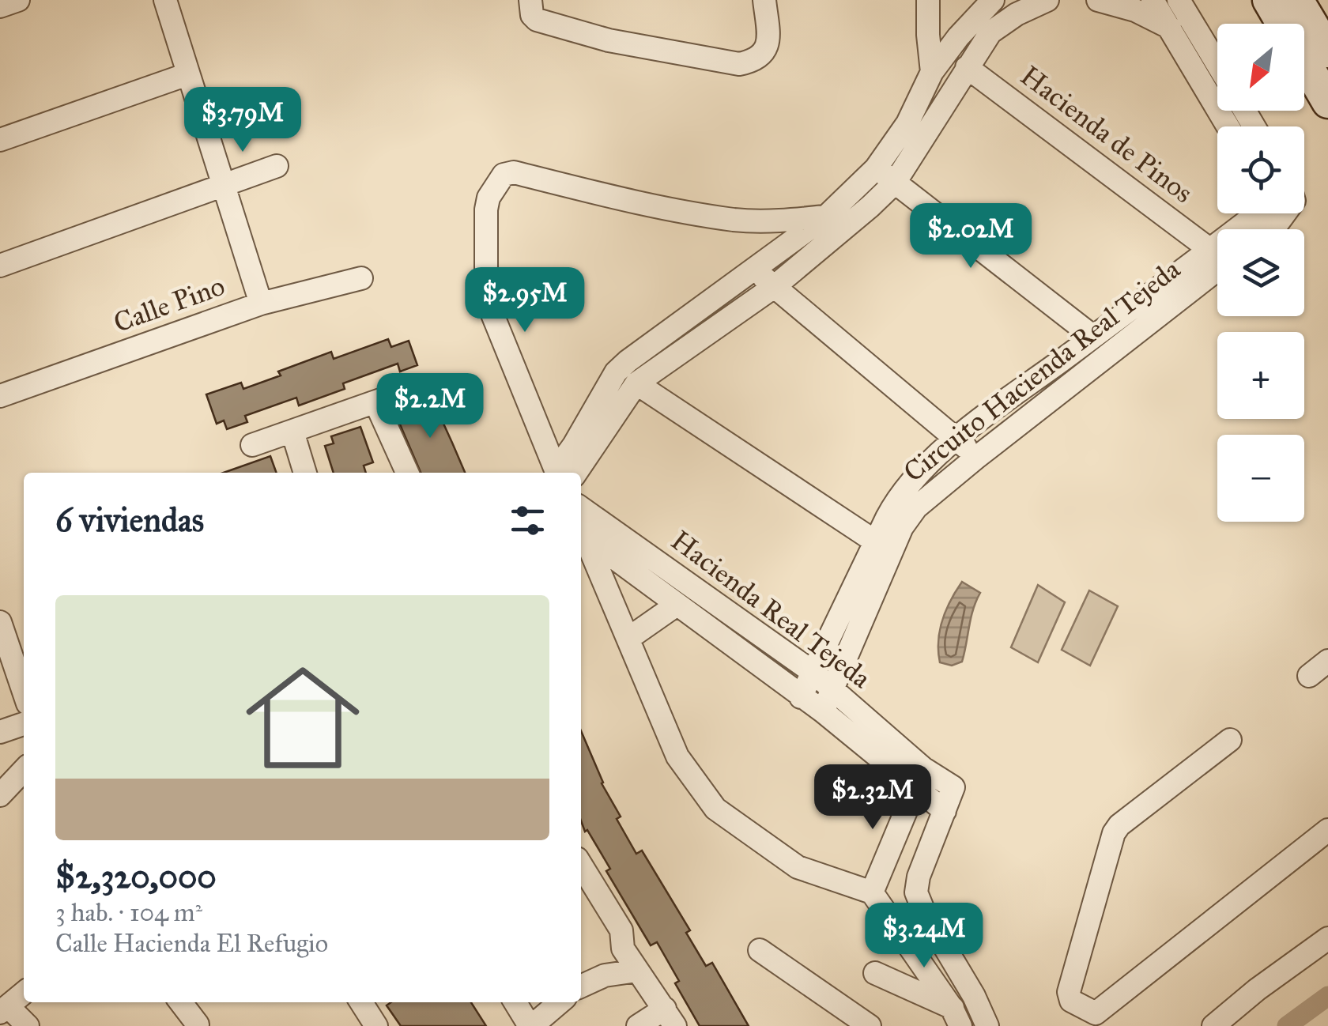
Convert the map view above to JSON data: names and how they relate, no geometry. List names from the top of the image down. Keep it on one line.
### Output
{"streets":{"street":["Hacienda de Pinos","Calle Pino","Circuito Hacienda Real Tejeda","Hacienda Real Tejeda"]},"crossings":[["Hacienda de Pinos","Circuito Hacienda Real Tejeda"],["Circuito Hacienda Real Tejeda","Hacienda Real Tejeda"]],"north":"bottom left","page":{"map_buttons":["+","−"],"price":["$3.79M","$2.02M","$2.95M","$2.2M","$2.32M","$3.24M"],"heading":"6 viviendas","list":[{"name":"$2,320,000","note":"3 hab. · 104 m² · Calle Hacienda El Refugio"}]}}
